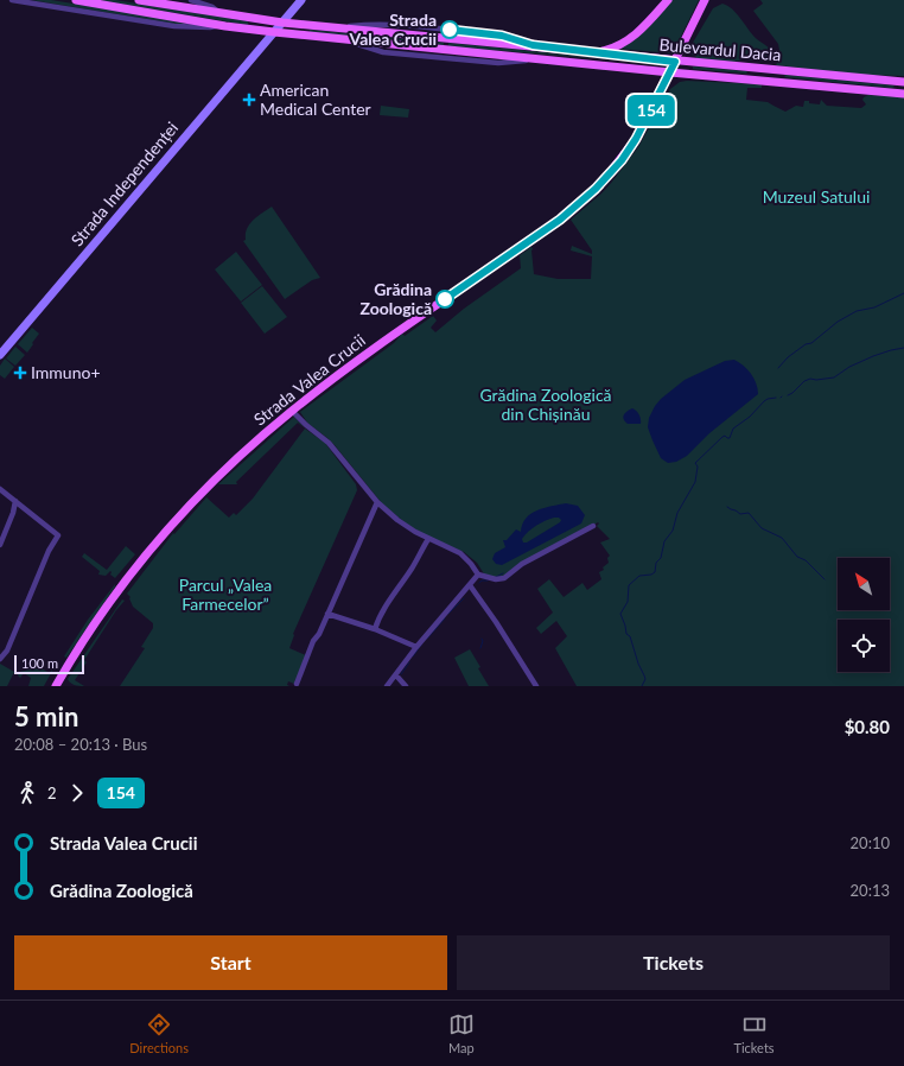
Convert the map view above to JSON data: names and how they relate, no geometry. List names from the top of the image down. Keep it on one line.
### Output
{"streets":{"main road":["Bulevardul Dacia","Strada Independenței","Strada Valea Crucii"]},"crossings":[["Bulevardul Dacia","Strada Independenței"],["Bulevardul Dacia","Strada Valea Crucii"]],"parks":["Muzeul Satului","Grădina Zoologică din Chișinău","Parcul „Valea Farmecelor”"],"places":{"other":["Strada Valea Crucii","Grădina Zoologică"],"health":["American Medical Center","Immuno+"]},"lines":["bus line 154"],"scale_bar":"100 m","north":"top left","page":{"on_map":"154","scale":"100 m","heading":["5 min","20:08 – 20:13 · Bus","$0.80"],"legs":["2","154"],"list":[{"name":"Strada Valea Crucii","value":"20:10"},{"name":"Grădina Zoologică","value":"20:13"}],"buttons":["Start","Tickets"],"tabs":["Directions","Map","Tickets"]}}
